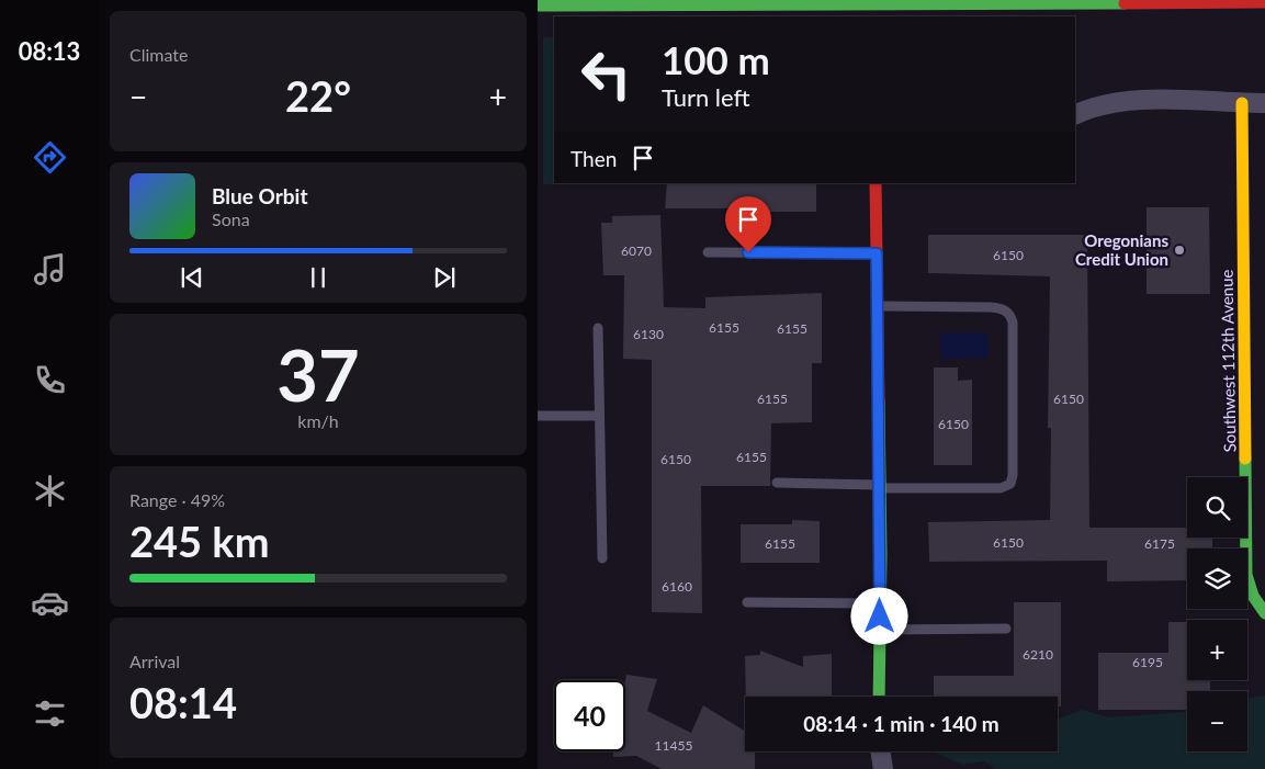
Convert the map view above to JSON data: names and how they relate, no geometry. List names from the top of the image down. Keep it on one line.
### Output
{"streets":{"street":["Southwest 112th Avenue"]},"places":["Oregonians Credit Union"],"house_numbers":["6070","6150","6155","6155","6130","6155","6150","6150","6155","6150","6150","6155","6175","6160","6210","6195","11455"],"page":{"tabs":"08:13","tile":["Climate",["37","km/h"],["Range · 49%","245 km"],["Arrival","08:14"]],"turn":["100 m","Turn left"],"heat":["−","22°","+"],"then":"Then","song":["Blue Orbit","Sona"],"map_buttons":["+","−"],"limit":"40","trip":"08:14 · 1 min · 140 m"}}
